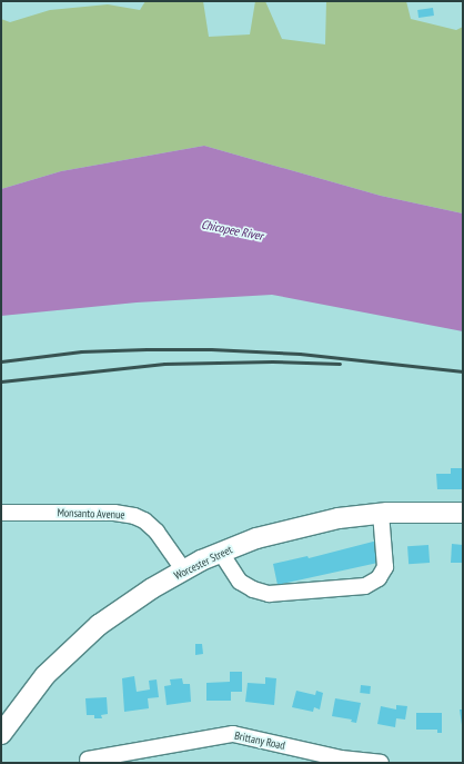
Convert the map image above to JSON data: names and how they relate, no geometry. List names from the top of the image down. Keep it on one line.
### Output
{"streets":{"main road":["Worcester Street"],"street":["Monsanto Avenue","Brittany Road"]},"crossings":[["Monsanto Avenue","Worcester Street"]],"water":["Chicopee River"]}
